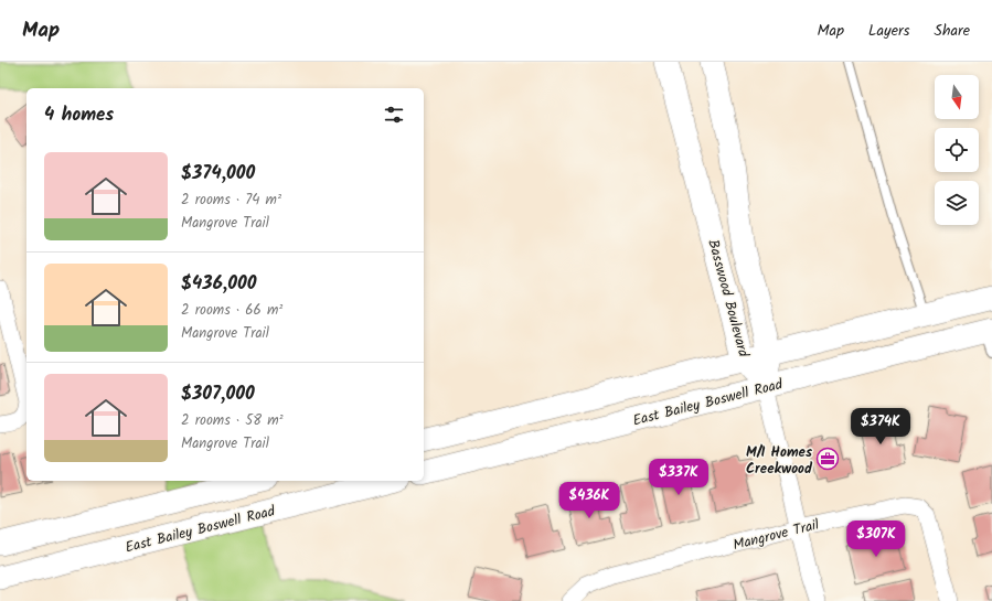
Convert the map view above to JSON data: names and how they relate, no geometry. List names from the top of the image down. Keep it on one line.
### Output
{"streets":{"main road":["Basswood Boulevard","East Bailey Boswell Road"],"street":["Mangrove Trail"]},"crossings":[["Basswood Boulevard","East Bailey Boswell Road"]],"places":{"office":["M/I Homes Creekwood"]},"north":"bottom","page":{"header":"Map","nav":["Map","Layers","Share"],"heading":"4 homes","list":[{"name":"$374,000","note":"2 rooms · 74 m² · Mangrove Trail"},{"name":"$436,000","note":"2 rooms · 66 m² · Mangrove Trail"},{"name":"$307,000","note":"2 rooms · 58 m² · Mangrove Trail"}],"price":["$374K","$337K","$436K","$307K"]}}
